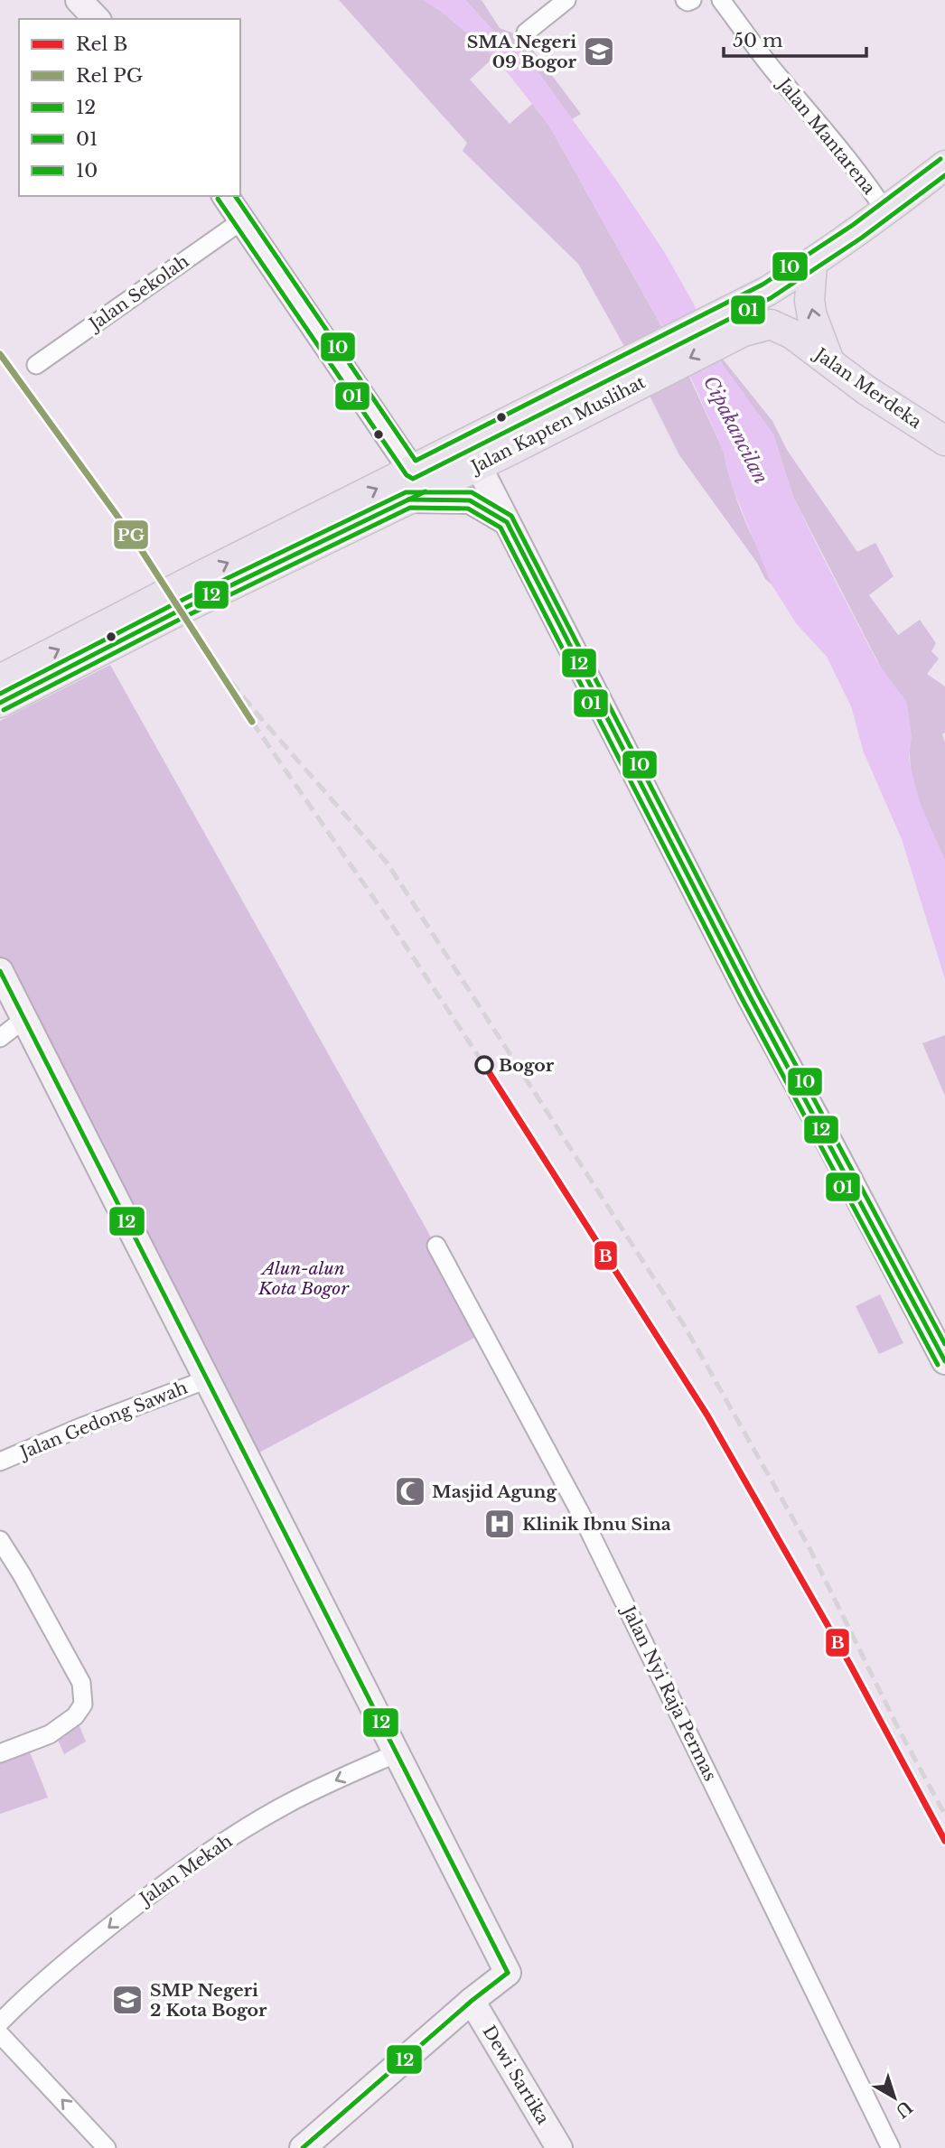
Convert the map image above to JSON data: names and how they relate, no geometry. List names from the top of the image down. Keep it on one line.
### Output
{"streets":{"main road":["Jalan Merdeka","Jalan Kapten Muslihat"],"street":["Jalan Mantarena","Jalan Sekolah","Jalan Gedong Sawah","Jalan Nyi Raja Permas","Jalan Mekah","Dewi Sartika"]},"crossings":[["Jalan Mantarena","Jalan Kapten Muslihat"],["Jalan Merdeka","Jalan Kapten Muslihat"]],"one_way":["Jalan Mekah"],"water":["Cipakancilan"],"parks":["Alun-alun Kota Bogor"],"places":{"school or university":["SMA Negeri 09 Bogor","SMP Negeri 2 Kota Bogor"],"other":["Bogor"],"mosque":["Masjid Agung"],"hospital":["Klinik Ibnu Sina"]},"lines":["transit line 10","transit line 01","rail line PG","transit line 12","rail line B"],"legend":["Rel B","Rel PG","12","01","10"],"scale_bar":"50 m","north":"bottom right"}
